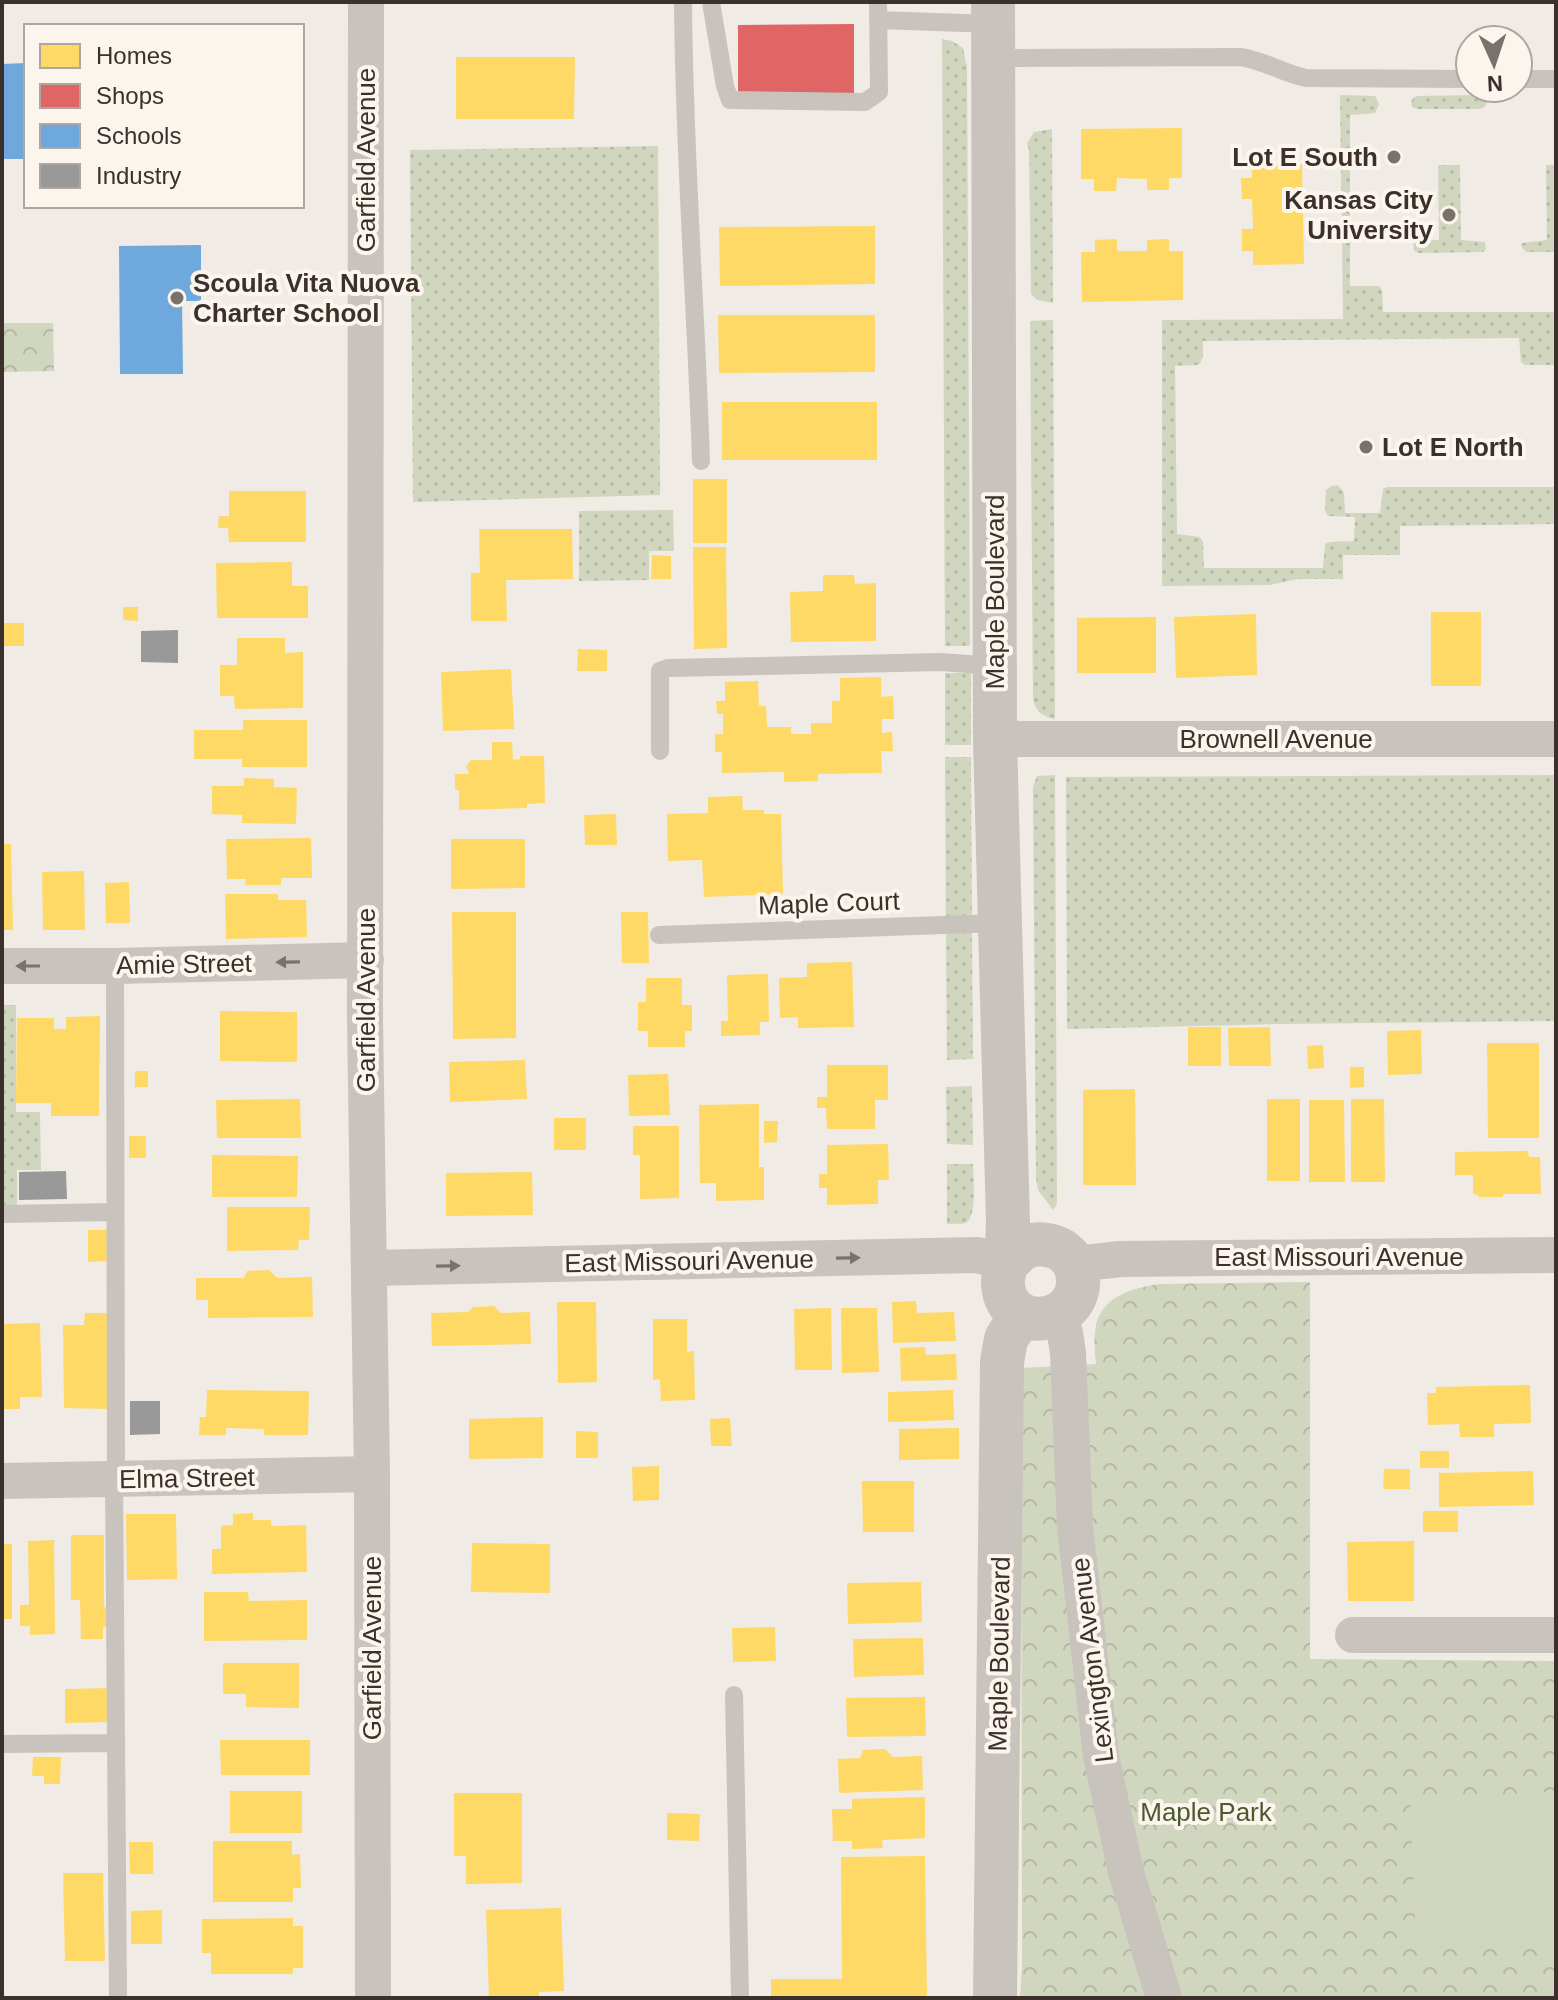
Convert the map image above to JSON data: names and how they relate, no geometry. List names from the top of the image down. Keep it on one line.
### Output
{"streets":{"street":["Garfield Avenue","Maple Boulevard","Brownell Avenue","Amie Street","East Missouri Avenue","Elma Street","Lexington Avenue"],"lane":["Maple Court"]},"crossings":[["Garfield Avenue","Amie Street"],["Garfield Avenue","East Missouri Avenue"],["Garfield Avenue","Elma Street"],["Maple Boulevard","Brownell Avenue"],["Maple Boulevard","Maple Court"],["Maple Boulevard","East Missouri Avenue"],["Maple Boulevard","Lexington Avenue"]],"one_way":["Amie Street","East Missouri Avenue"],"parks":["Maple Park"],"places":["Lot E South","Kansas City University","Scoula Vita Nuova Charter School","Lot E North"],"legend":["Homes","Shops","Schools","Industry"],"north":"bottom"}
